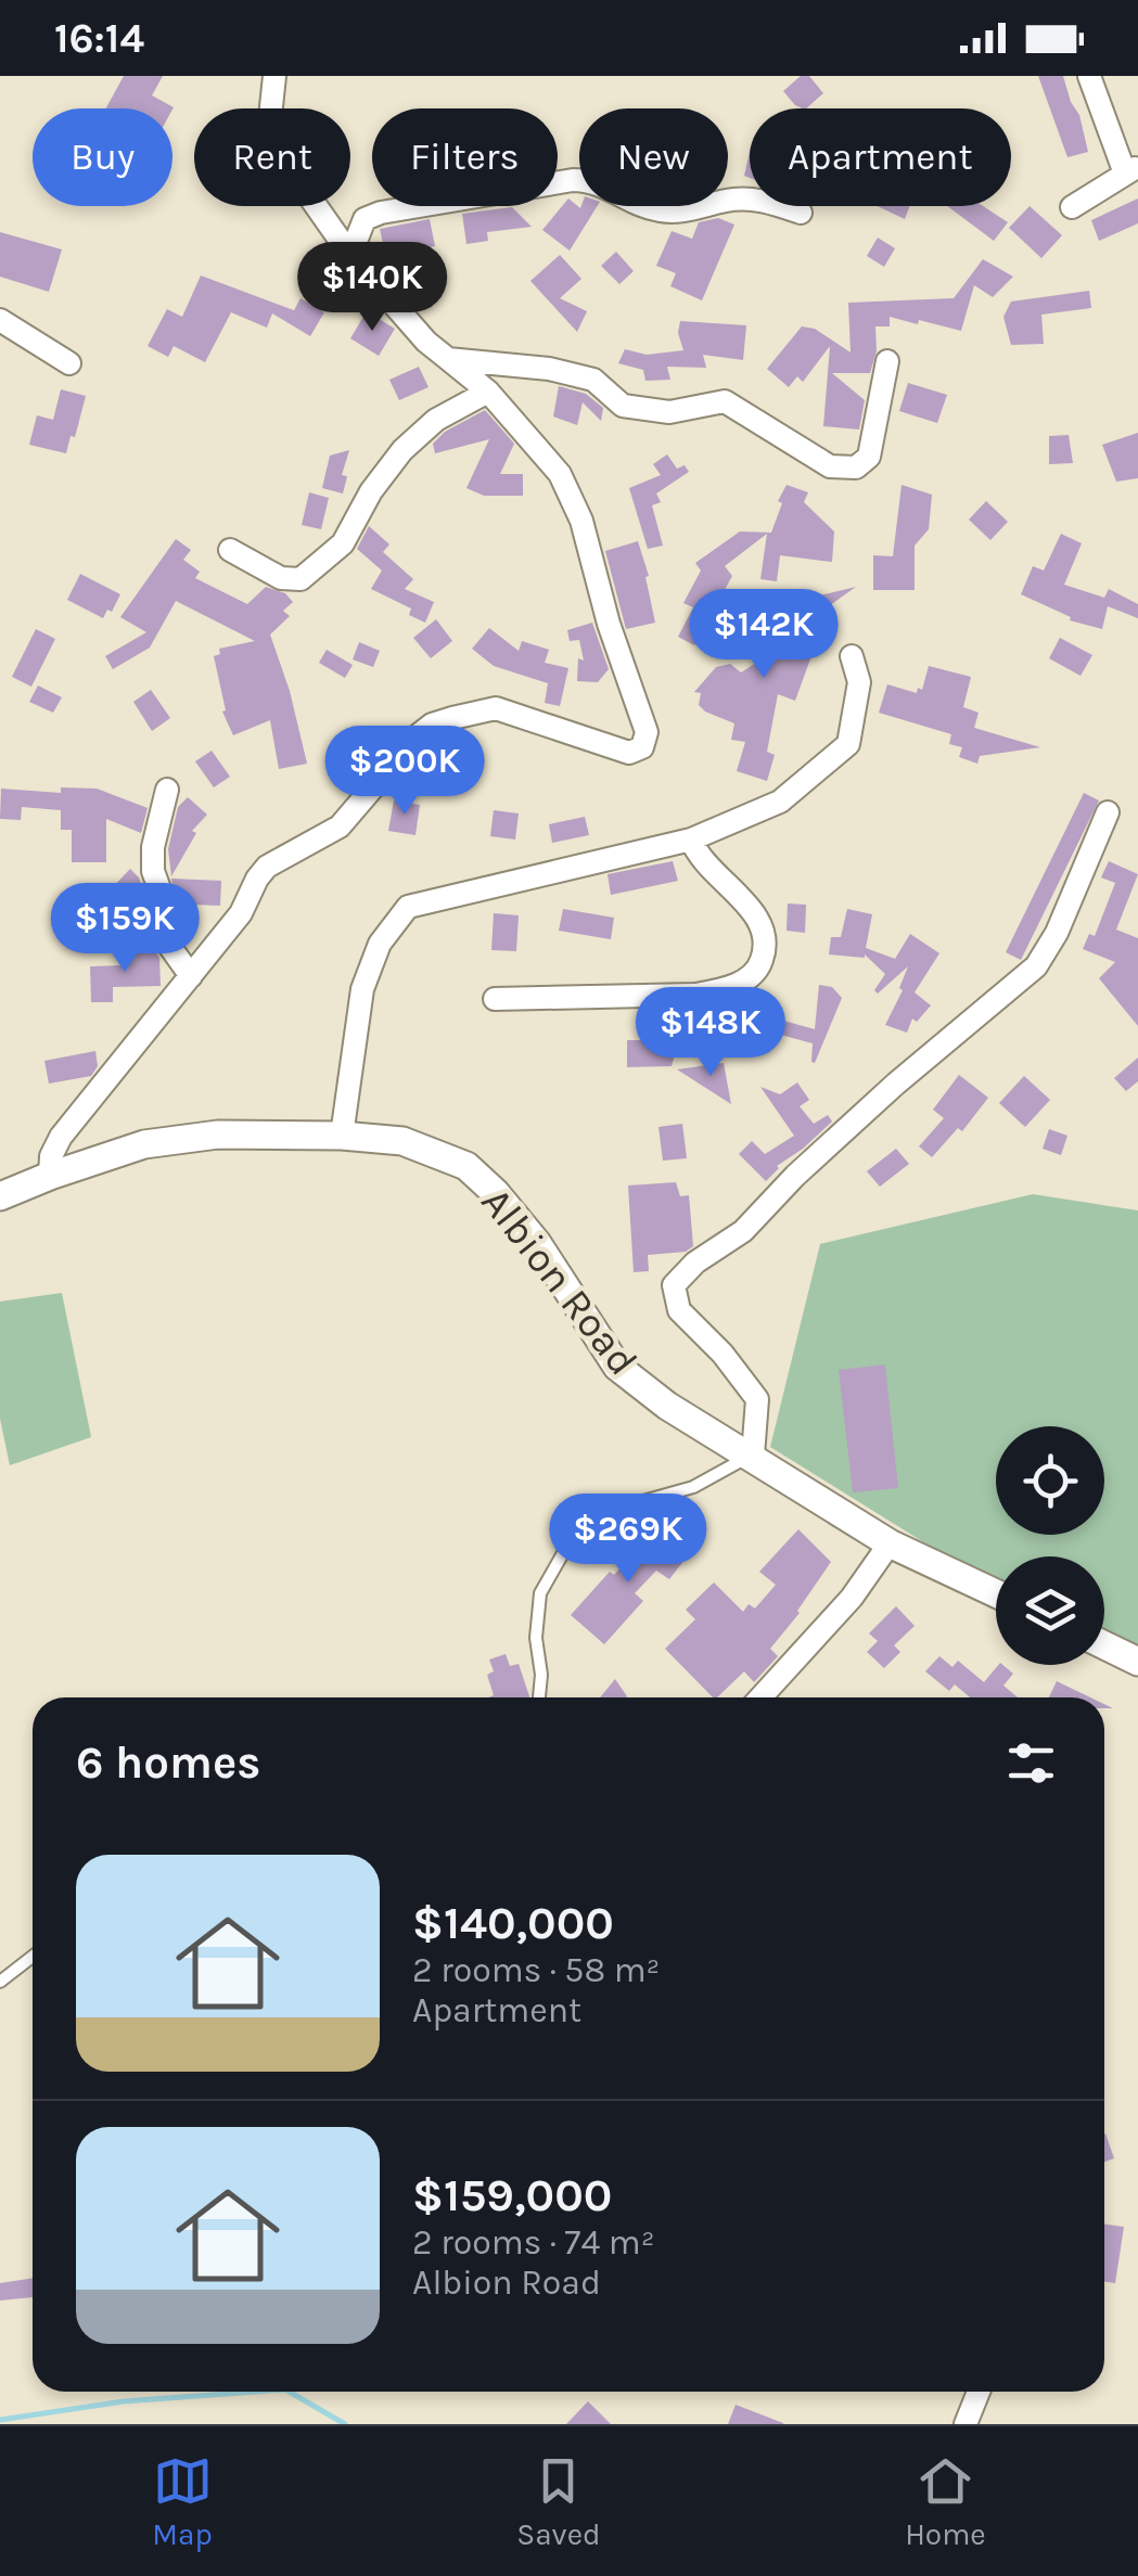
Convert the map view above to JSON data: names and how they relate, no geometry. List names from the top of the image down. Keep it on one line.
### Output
{"streets":{"street":["Albion Road"]},"page":{"status":"16:14","chip":["Buy","Rent","Filters","New","Apartment"],"price":["$140K","$142K","$200K","$159K","$148K","$269K"],"heading":"6 homes","list":[{"name":"$140,000","note":"2 rooms · 58 m² · Apartment"},{"name":"$159,000","note":"2 rooms · 74 m² · Albion Road"}],"tabs":["Map","Saved","Home"]}}
